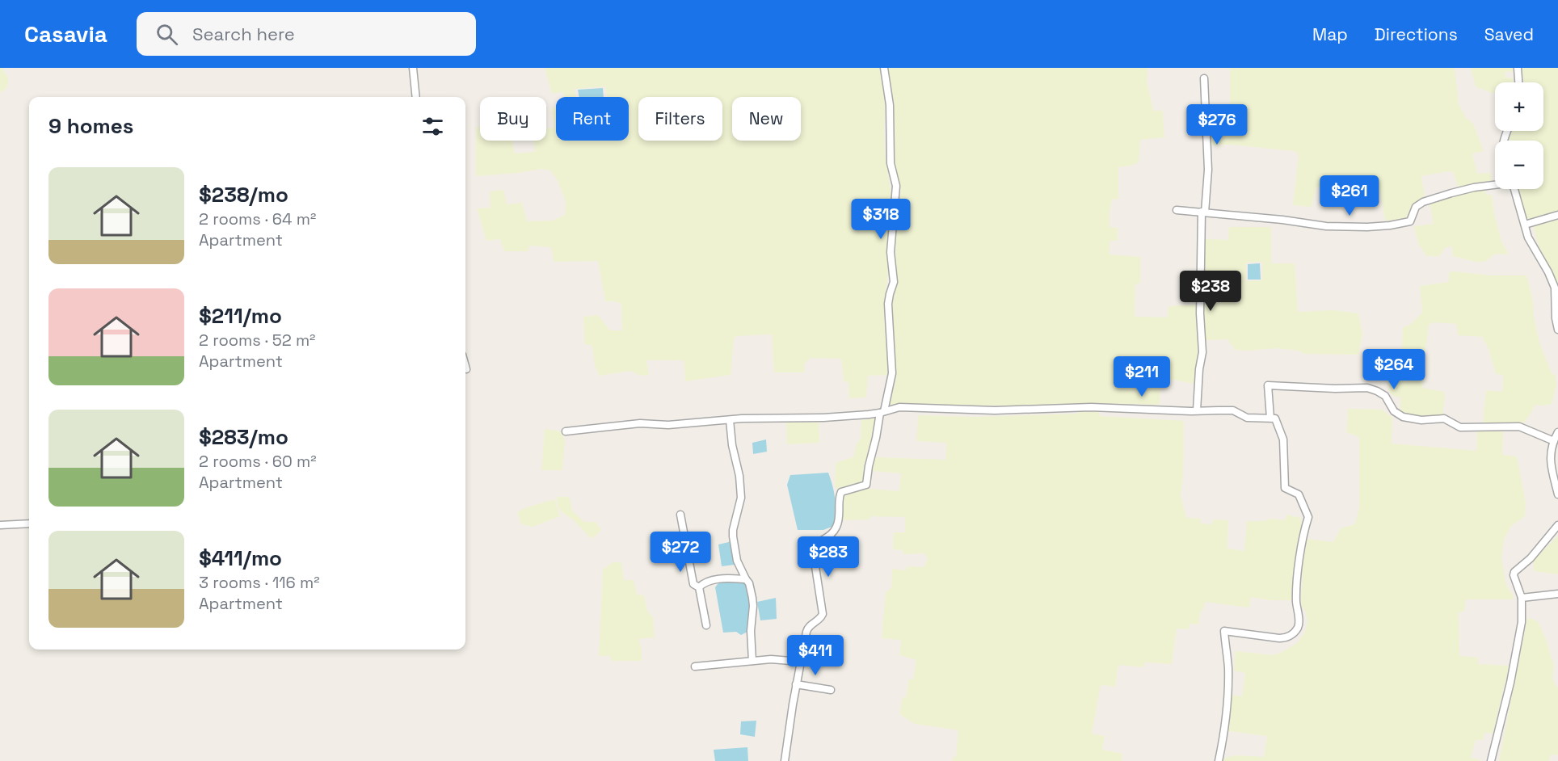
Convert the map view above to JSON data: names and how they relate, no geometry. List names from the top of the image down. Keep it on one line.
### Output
{"page":{"header":"Casavia","search":"Search here","nav":["Map","Directions","Saved"],"map_buttons":["+","−"],"chip":["Buy","Rent","Filters","New"],"heading":"9 homes","price":["$276","$261","$318","$238","$264","$211","$272","$283","$411"],"list":[{"name":"$238/mo","note":"2 rooms · 64 m² · Apartment"},{"name":"$211/mo","note":"2 rooms · 52 m² · Apartment"},{"name":"$283/mo","note":"2 rooms · 60 m² · Apartment"},{"name":"$411/mo","note":"3 rooms · 116 m² · Apartment"}]}}
